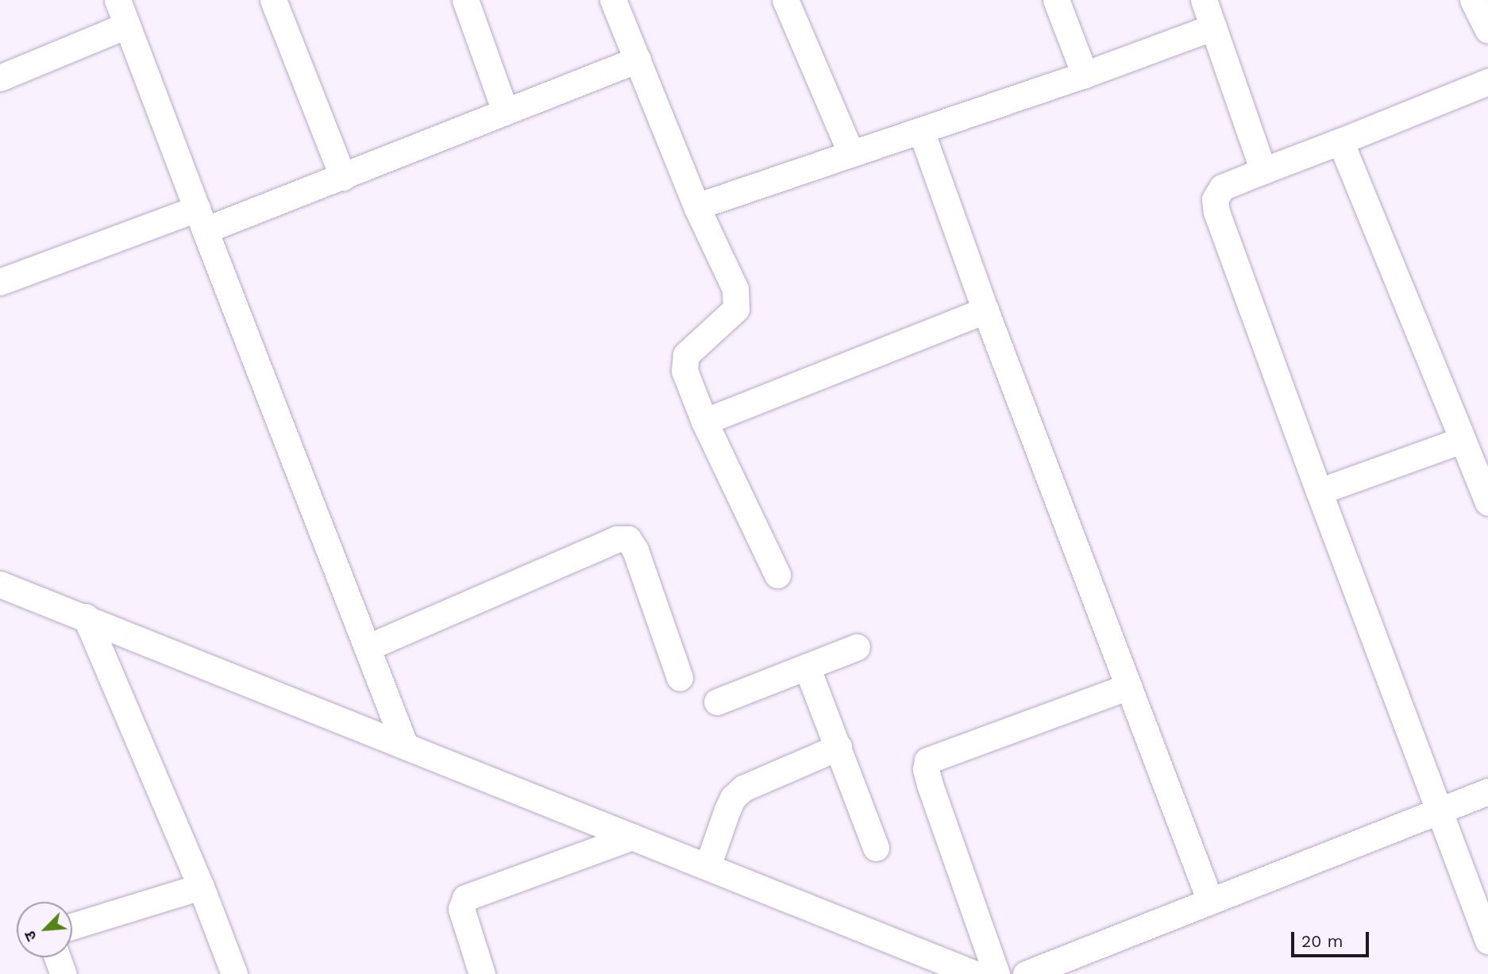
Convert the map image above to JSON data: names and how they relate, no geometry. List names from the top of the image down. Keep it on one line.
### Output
{"scale_bar":"20 m","north":"bottom left"}
